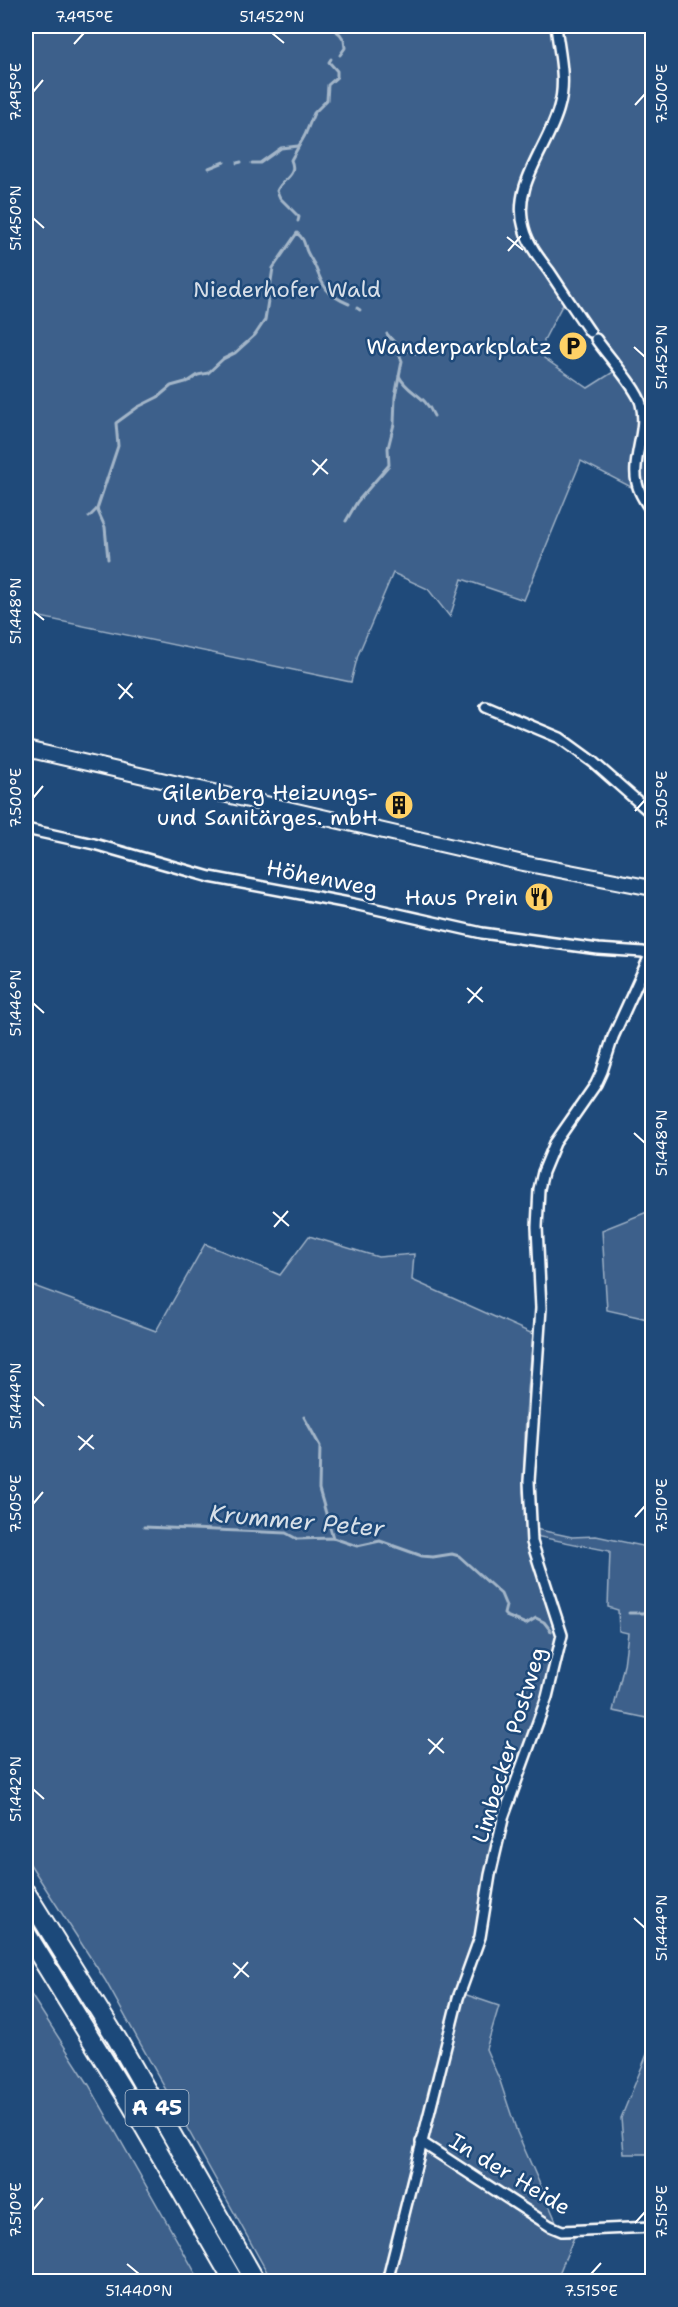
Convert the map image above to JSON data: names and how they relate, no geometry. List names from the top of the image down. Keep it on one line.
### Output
{"streets":{"highway":["A 45"],"street":["Höhenweg","Limbecker Postweg","In der Heide"]},"crossings":[["Höhenweg","Limbecker Postweg"],["Limbecker Postweg","In der Heide"]],"water":["Krummer Peter"],"parks":["Niederhofer Wald"],"places":{"parking":["Wanderparkplatz"],"building":["Gilenberg Heizungs- und Sanitärges. mbH"],"restaurant":["Haus Prein"]},"coordinates":["7.495°E","51.452°N","7.500°E","51.450°N","51.448°N","7.505°E","51.446°N","51.444°N","7.510°E","51.442°N","7.515°E","51.440°N"]}
